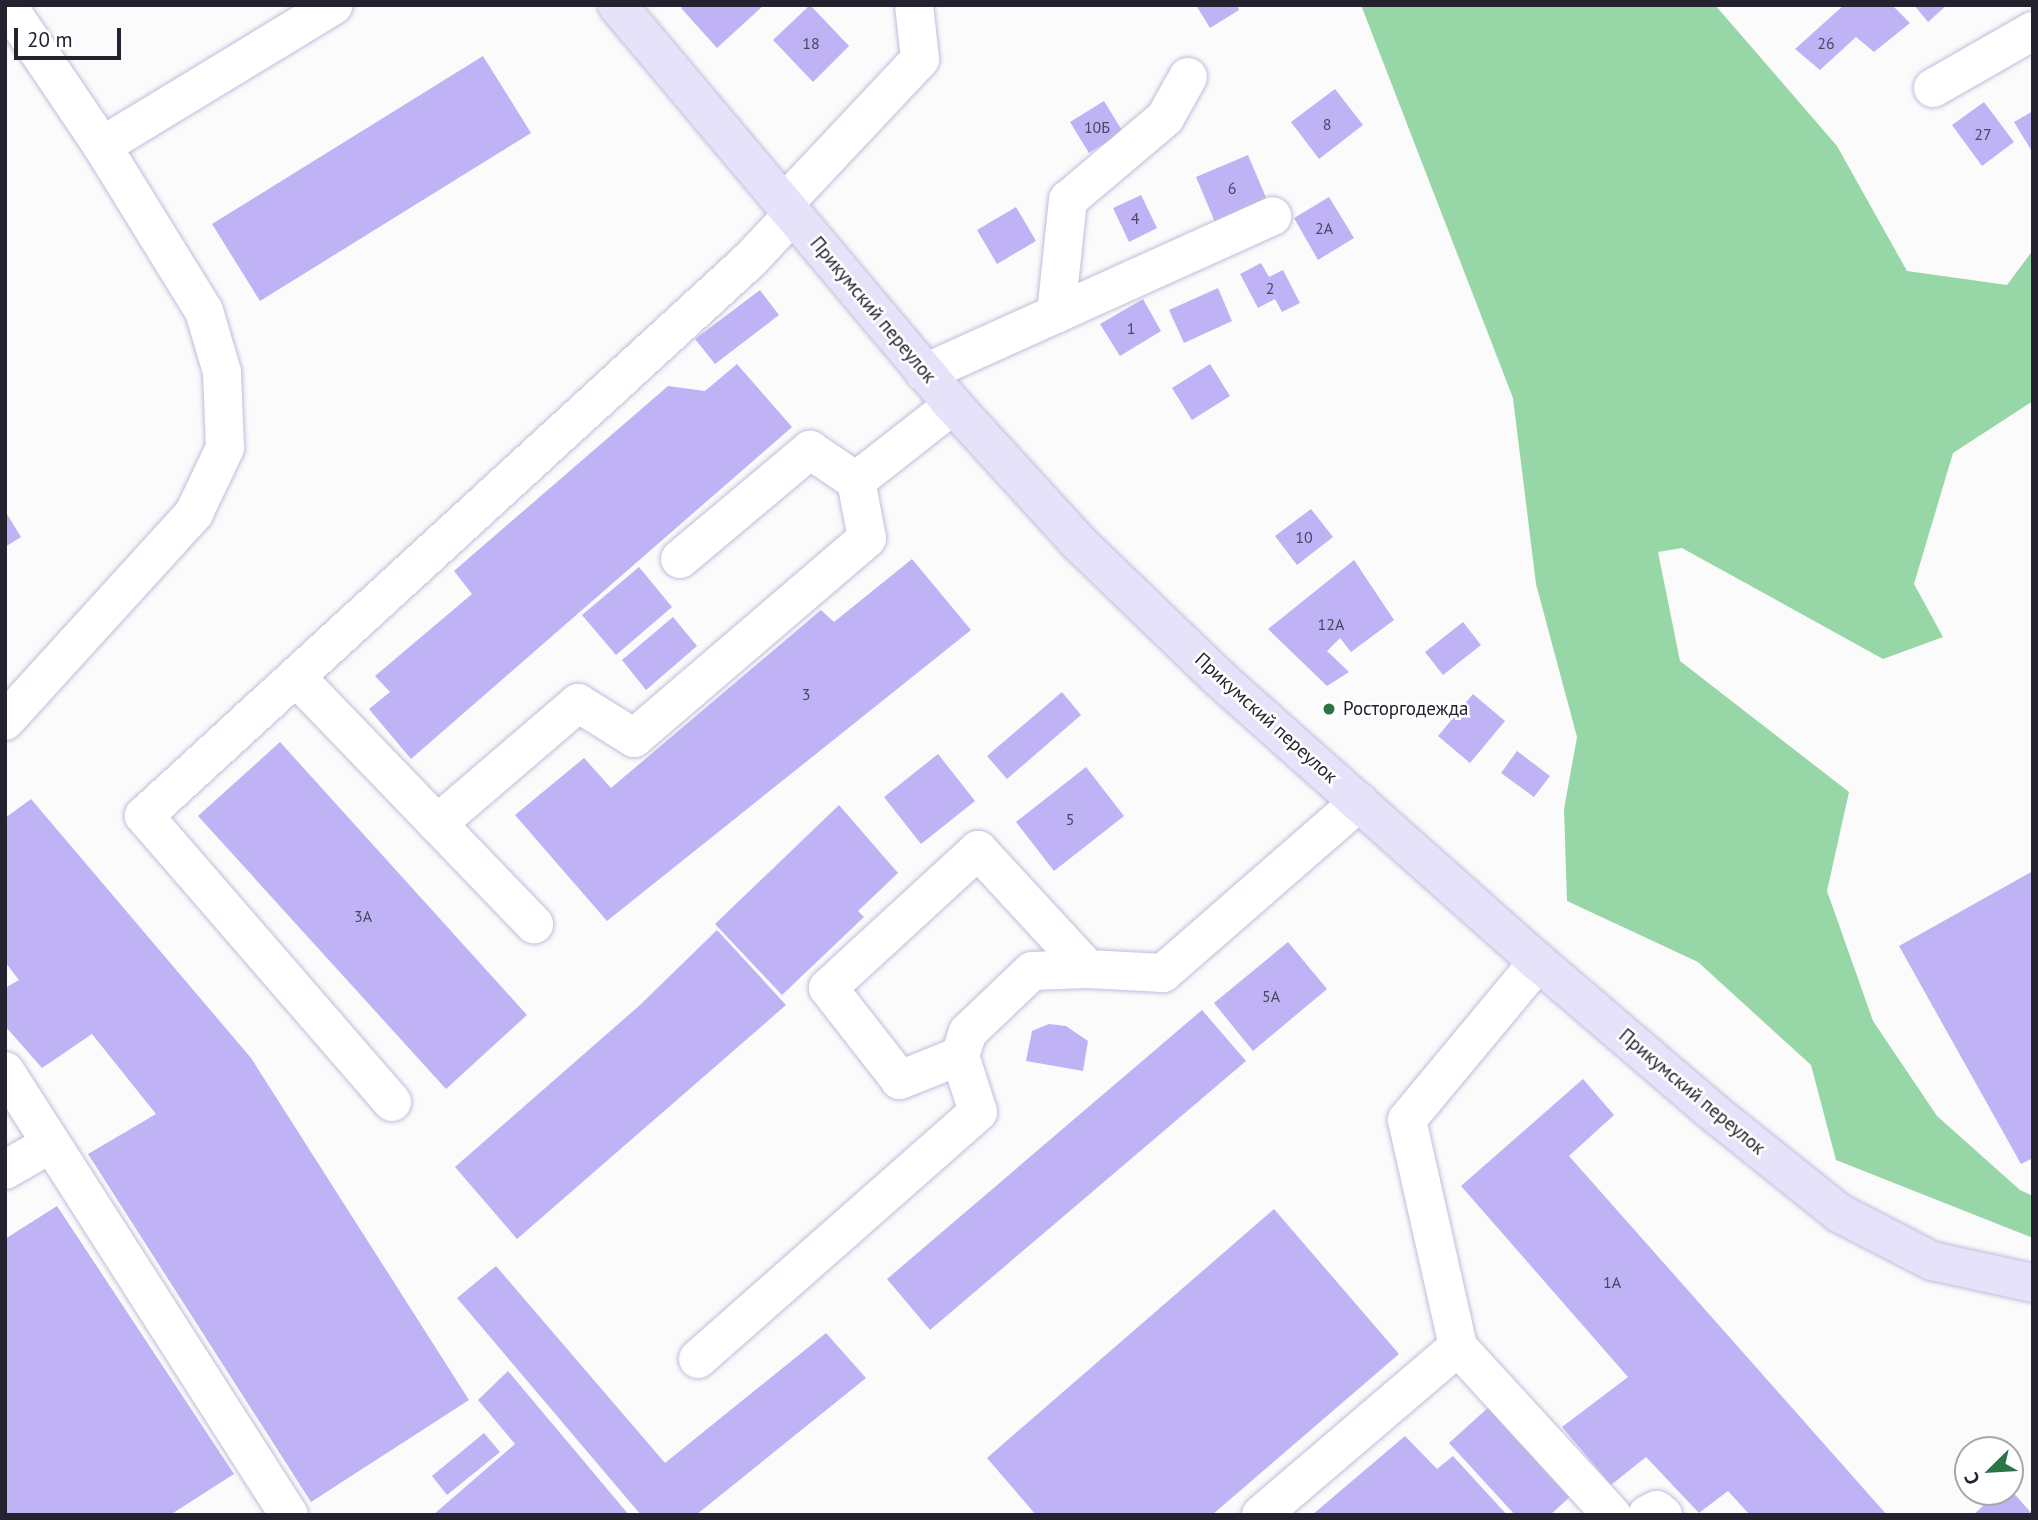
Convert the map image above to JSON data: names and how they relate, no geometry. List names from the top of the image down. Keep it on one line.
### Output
{"streets":{"main road":["Прикумский переулок"]},"places":["Росторгодежда"],"house_numbers":["18","26","8","10Б","27","6","4","2А","2","1","10","12А","3","5","3А","5А","1А"],"scale_bar":"20 m","north":"bottom left"}
